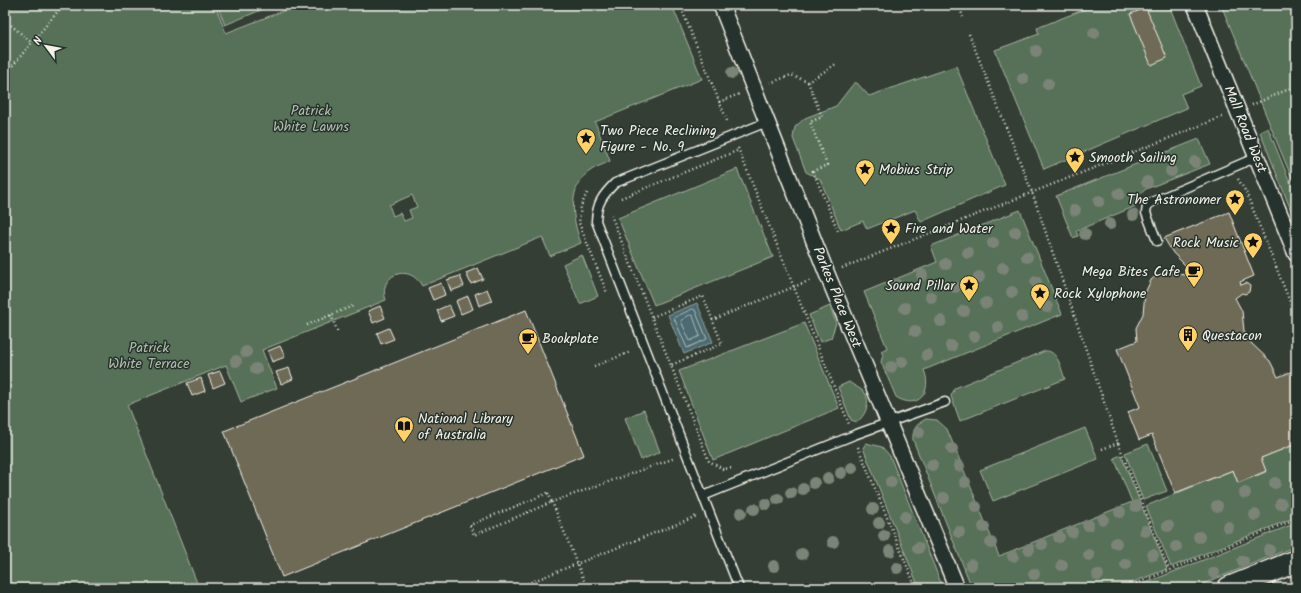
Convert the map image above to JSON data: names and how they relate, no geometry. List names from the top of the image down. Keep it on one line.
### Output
{"streets":{"street":["Mall Road West","Parkes Place West"]},"parks":["Patrick White Lawns","Patrick White Terrace"],"places":{"place":["Two Piece Reclining Figure - No. 9","Smooth Sailing","Mobius Strip","The Astronomer","Fire and Water","Rock Music","Sound Pillar","Rock Xylophone"],"cafe":["Mega Bites Cafe","Bookplate"],"building":["Questacon"],"library":["National Library of Australia"]},"north":"top left"}
